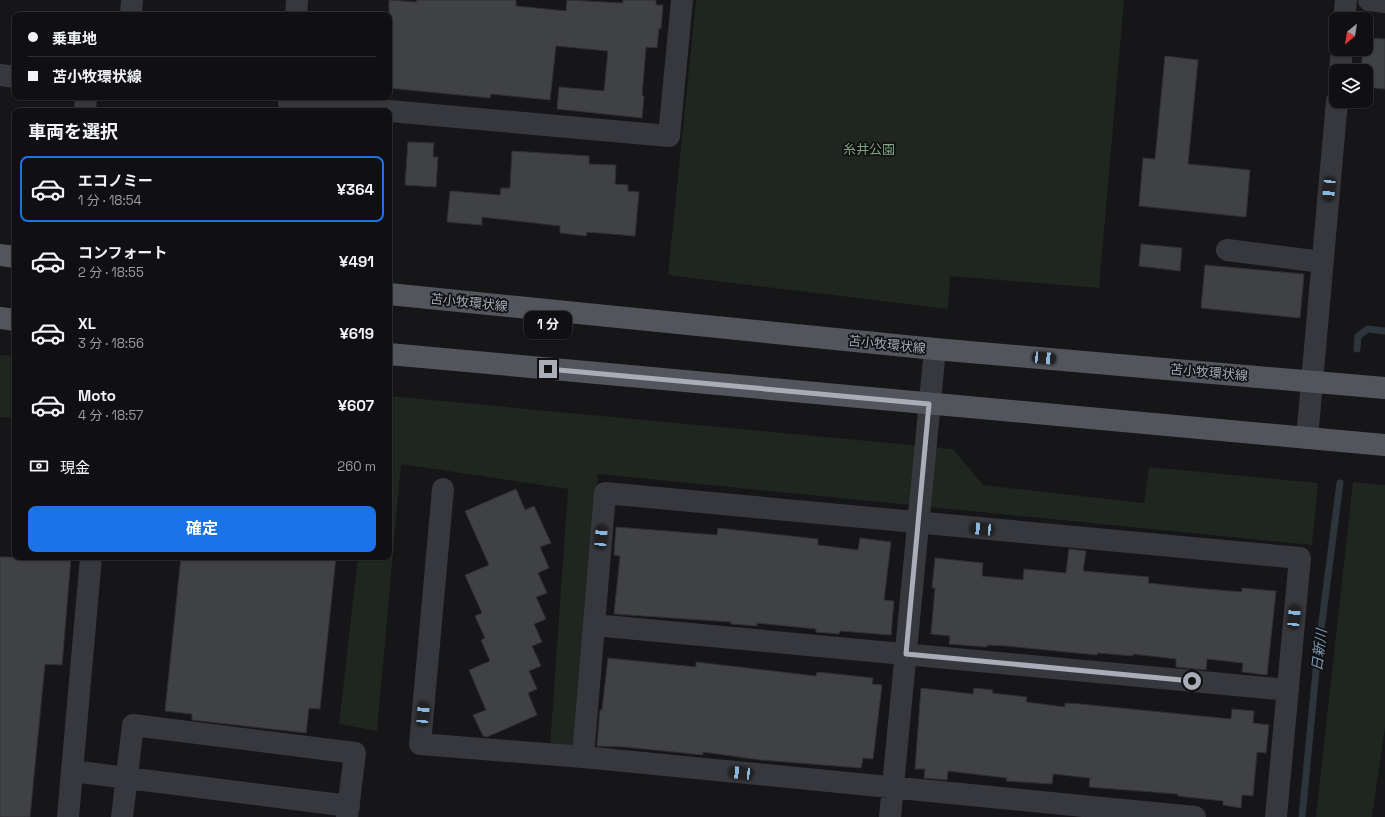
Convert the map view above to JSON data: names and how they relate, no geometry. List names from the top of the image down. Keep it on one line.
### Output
{"streets":{"main road":["苫小牧環状線"]},"water":["日新川"],"parks":["糸井公園"],"north":"bottom left","page":{"banner":["乗車地","苫小牧環状線"],"heading":"車両を選択","list":[{"name":"エコノミー","note":"1 分 · 18:54","value":"¥364"},{"name":"コンフォート","note":"2 分 · 18:55","value":"¥491"},{"name":"XL","note":"3 分 · 18:56","value":"¥619"},{"name":"Moto","note":"4 分 · 18:57","value":"¥607"}],"bubble":"1 分","pay":["現金","260 m"],"buttons":"確定"}}
